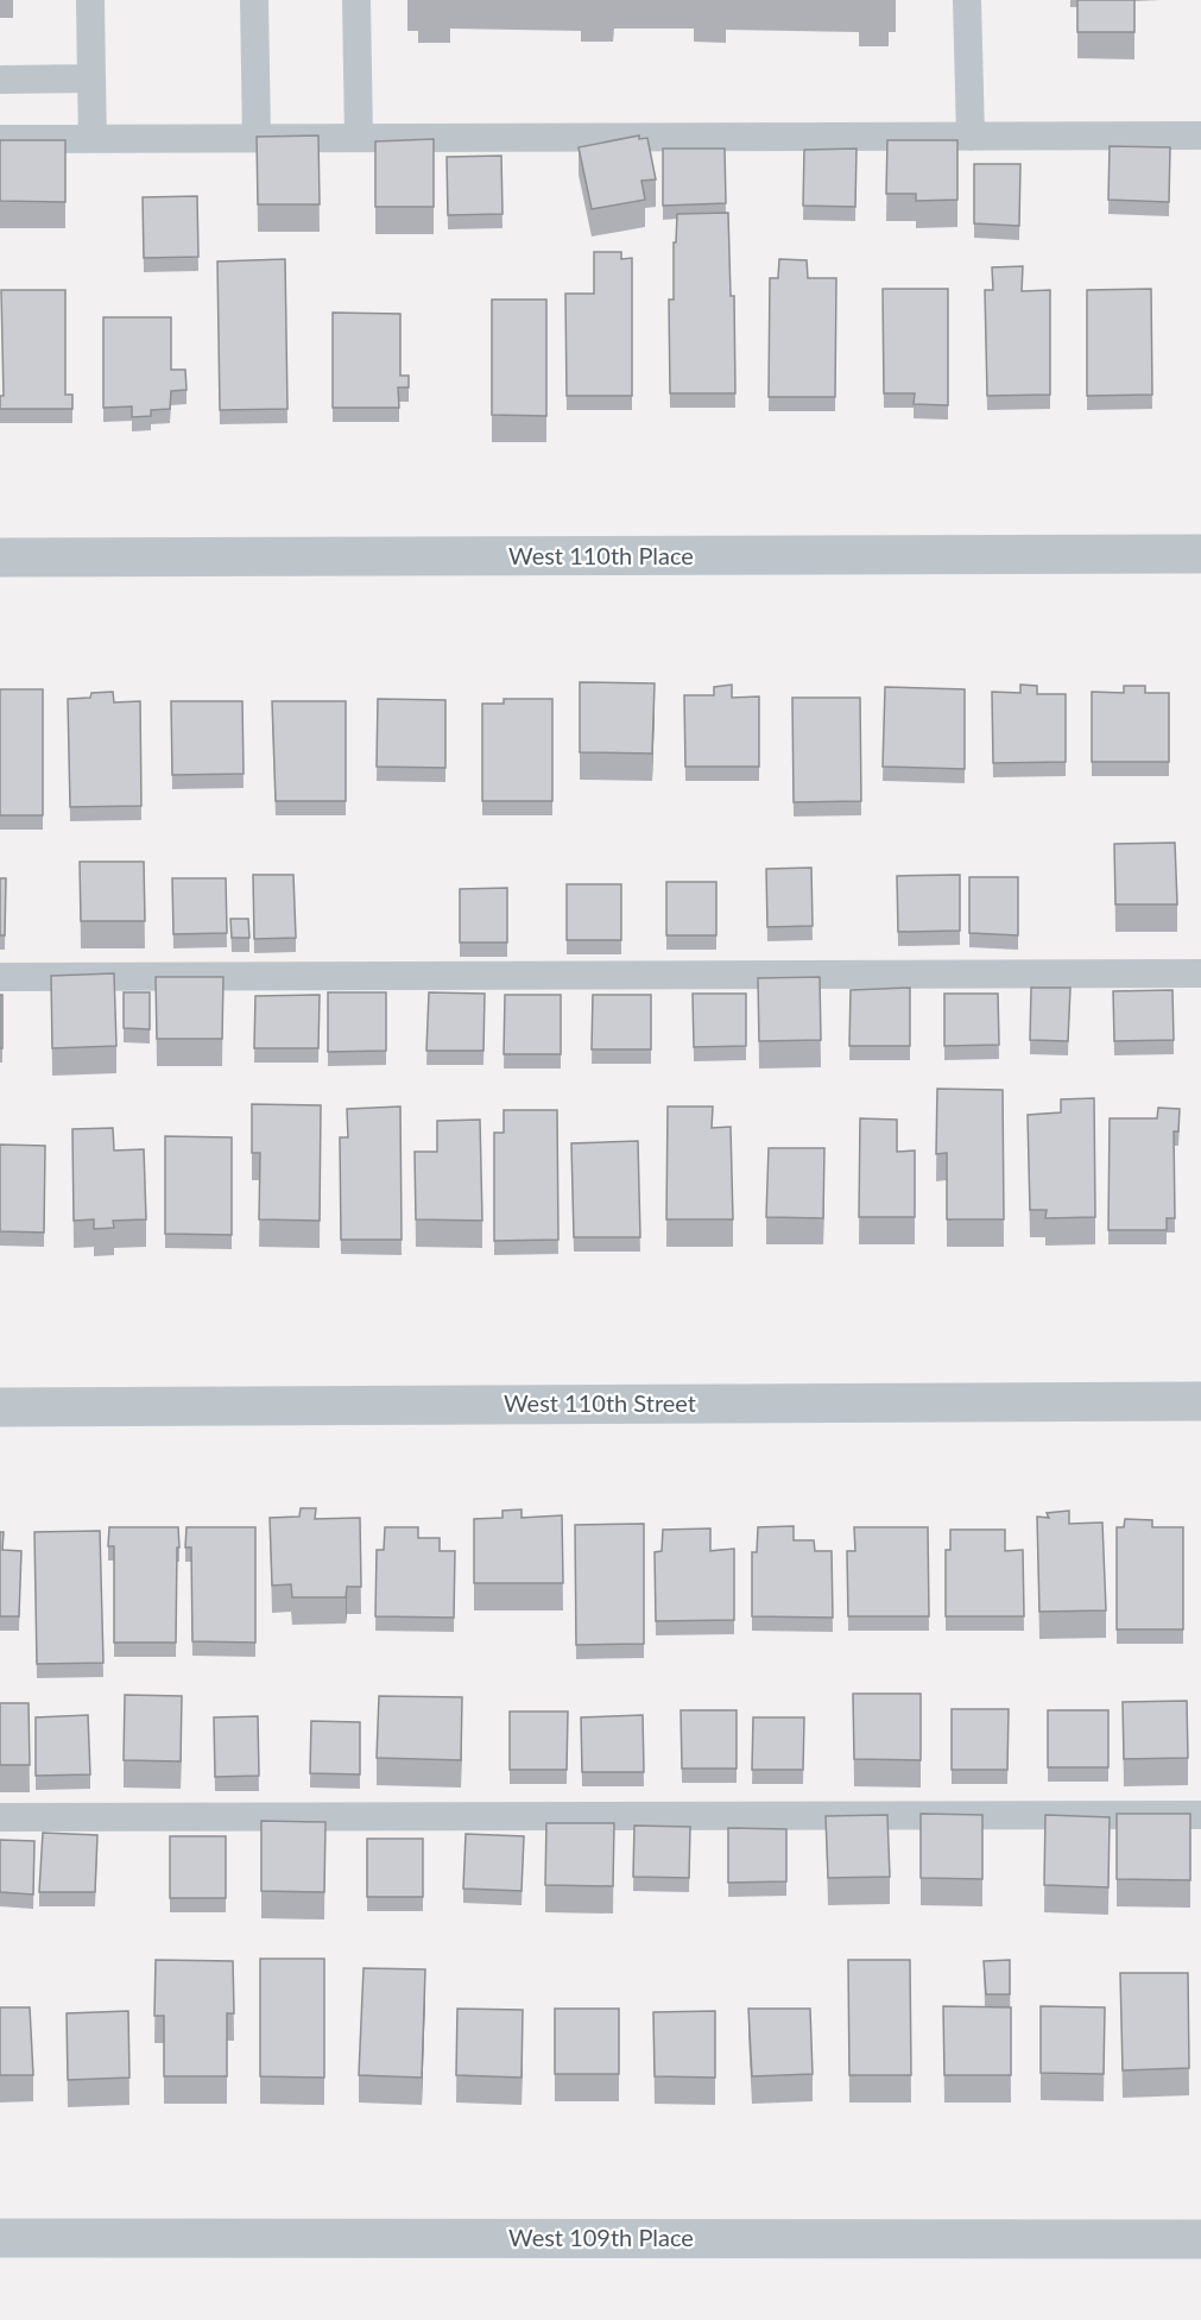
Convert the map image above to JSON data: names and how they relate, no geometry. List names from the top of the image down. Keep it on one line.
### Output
{"streets":{"street":["West 110th Place","West 110th Street","West 109th Place"]}}
